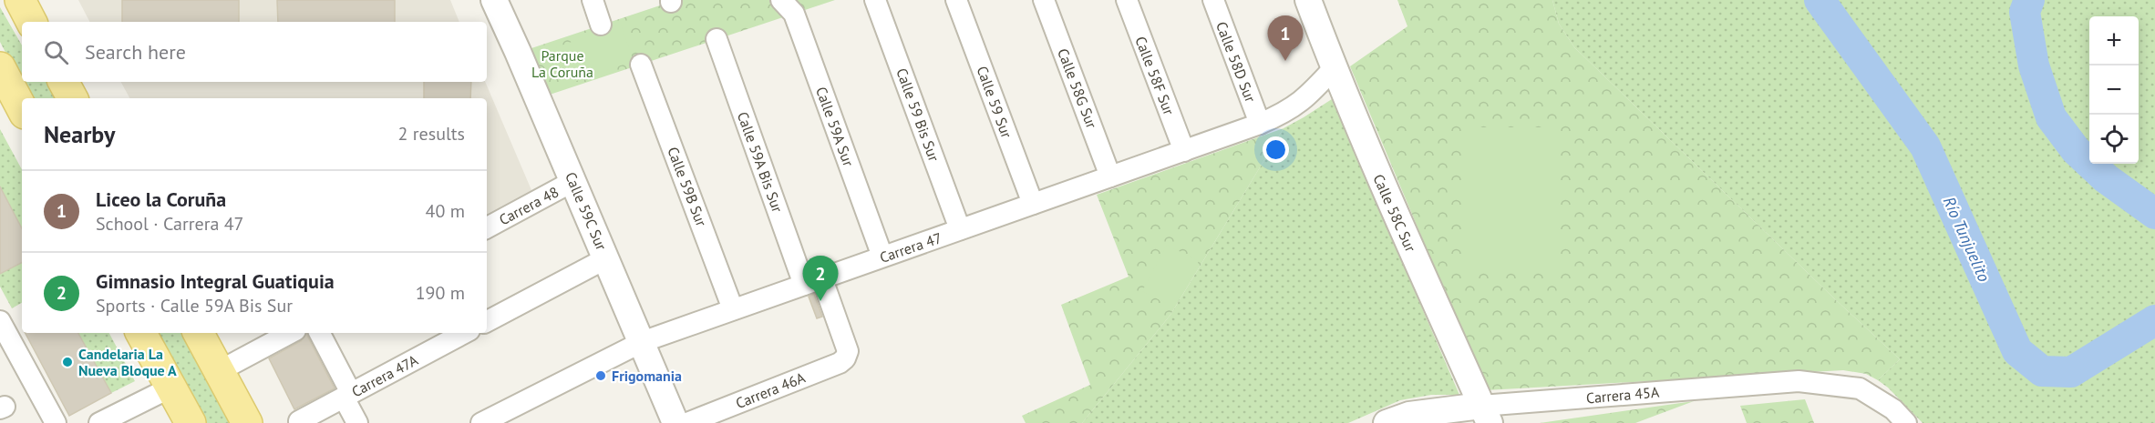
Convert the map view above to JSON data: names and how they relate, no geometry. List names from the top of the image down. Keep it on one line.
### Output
{"streets":{"street":["Calle 58D Sur","Calle 58F Sur","Calle 58G Sur","Calle 59 Sur","Calle 59 Bis Sur","Calle 59A Sur","Calle 59A Bis Sur","Calle 59B Sur","Carrera 48","Calle 59C Sur","Calle 58C Sur","Carrera 47","Carrera 47A","Carrera 46A","Carrera 45A"]},"crossings":[["Calle 58D Sur","Carrera 47"],["Calle 58F Sur","Carrera 47"],["Calle 58G Sur","Carrera 47"],["Calle 59 Sur","Carrera 47"],["Calle 59 Bis Sur","Carrera 47"],["Calle 59A Sur","Carrera 47"],["Calle 59A Bis Sur","Carrera 47"],["Calle 59A Bis Sur","Carrera 46A"],["Calle 59B Sur","Carrera 47"],["Carrera 48","Calle 59C Sur"],["Calle 59C Sur","Carrera 47"],["Calle 58C Sur","Carrera 47"],["Calle 58C Sur","Carrera 45A"]],"water":["Río Tunjuelito"],"parks":["Parque La Coruña"],"places":["Candelaria La Nueva Bloque A","Frigomania"],"page":{"pins":["1","2"],"map_buttons":["+","−"],"search":"Search here","heading":["Nearby","2 results"],"list":[{"mark":"1","name":"Liceo la Coruña","note":"School · Carrera 47","value":"40 m"},{"mark":"2","name":"Gimnasio Integral Guatiquia","note":"Sports · Calle 59A Bis Sur","value":"190 m"}]}}
